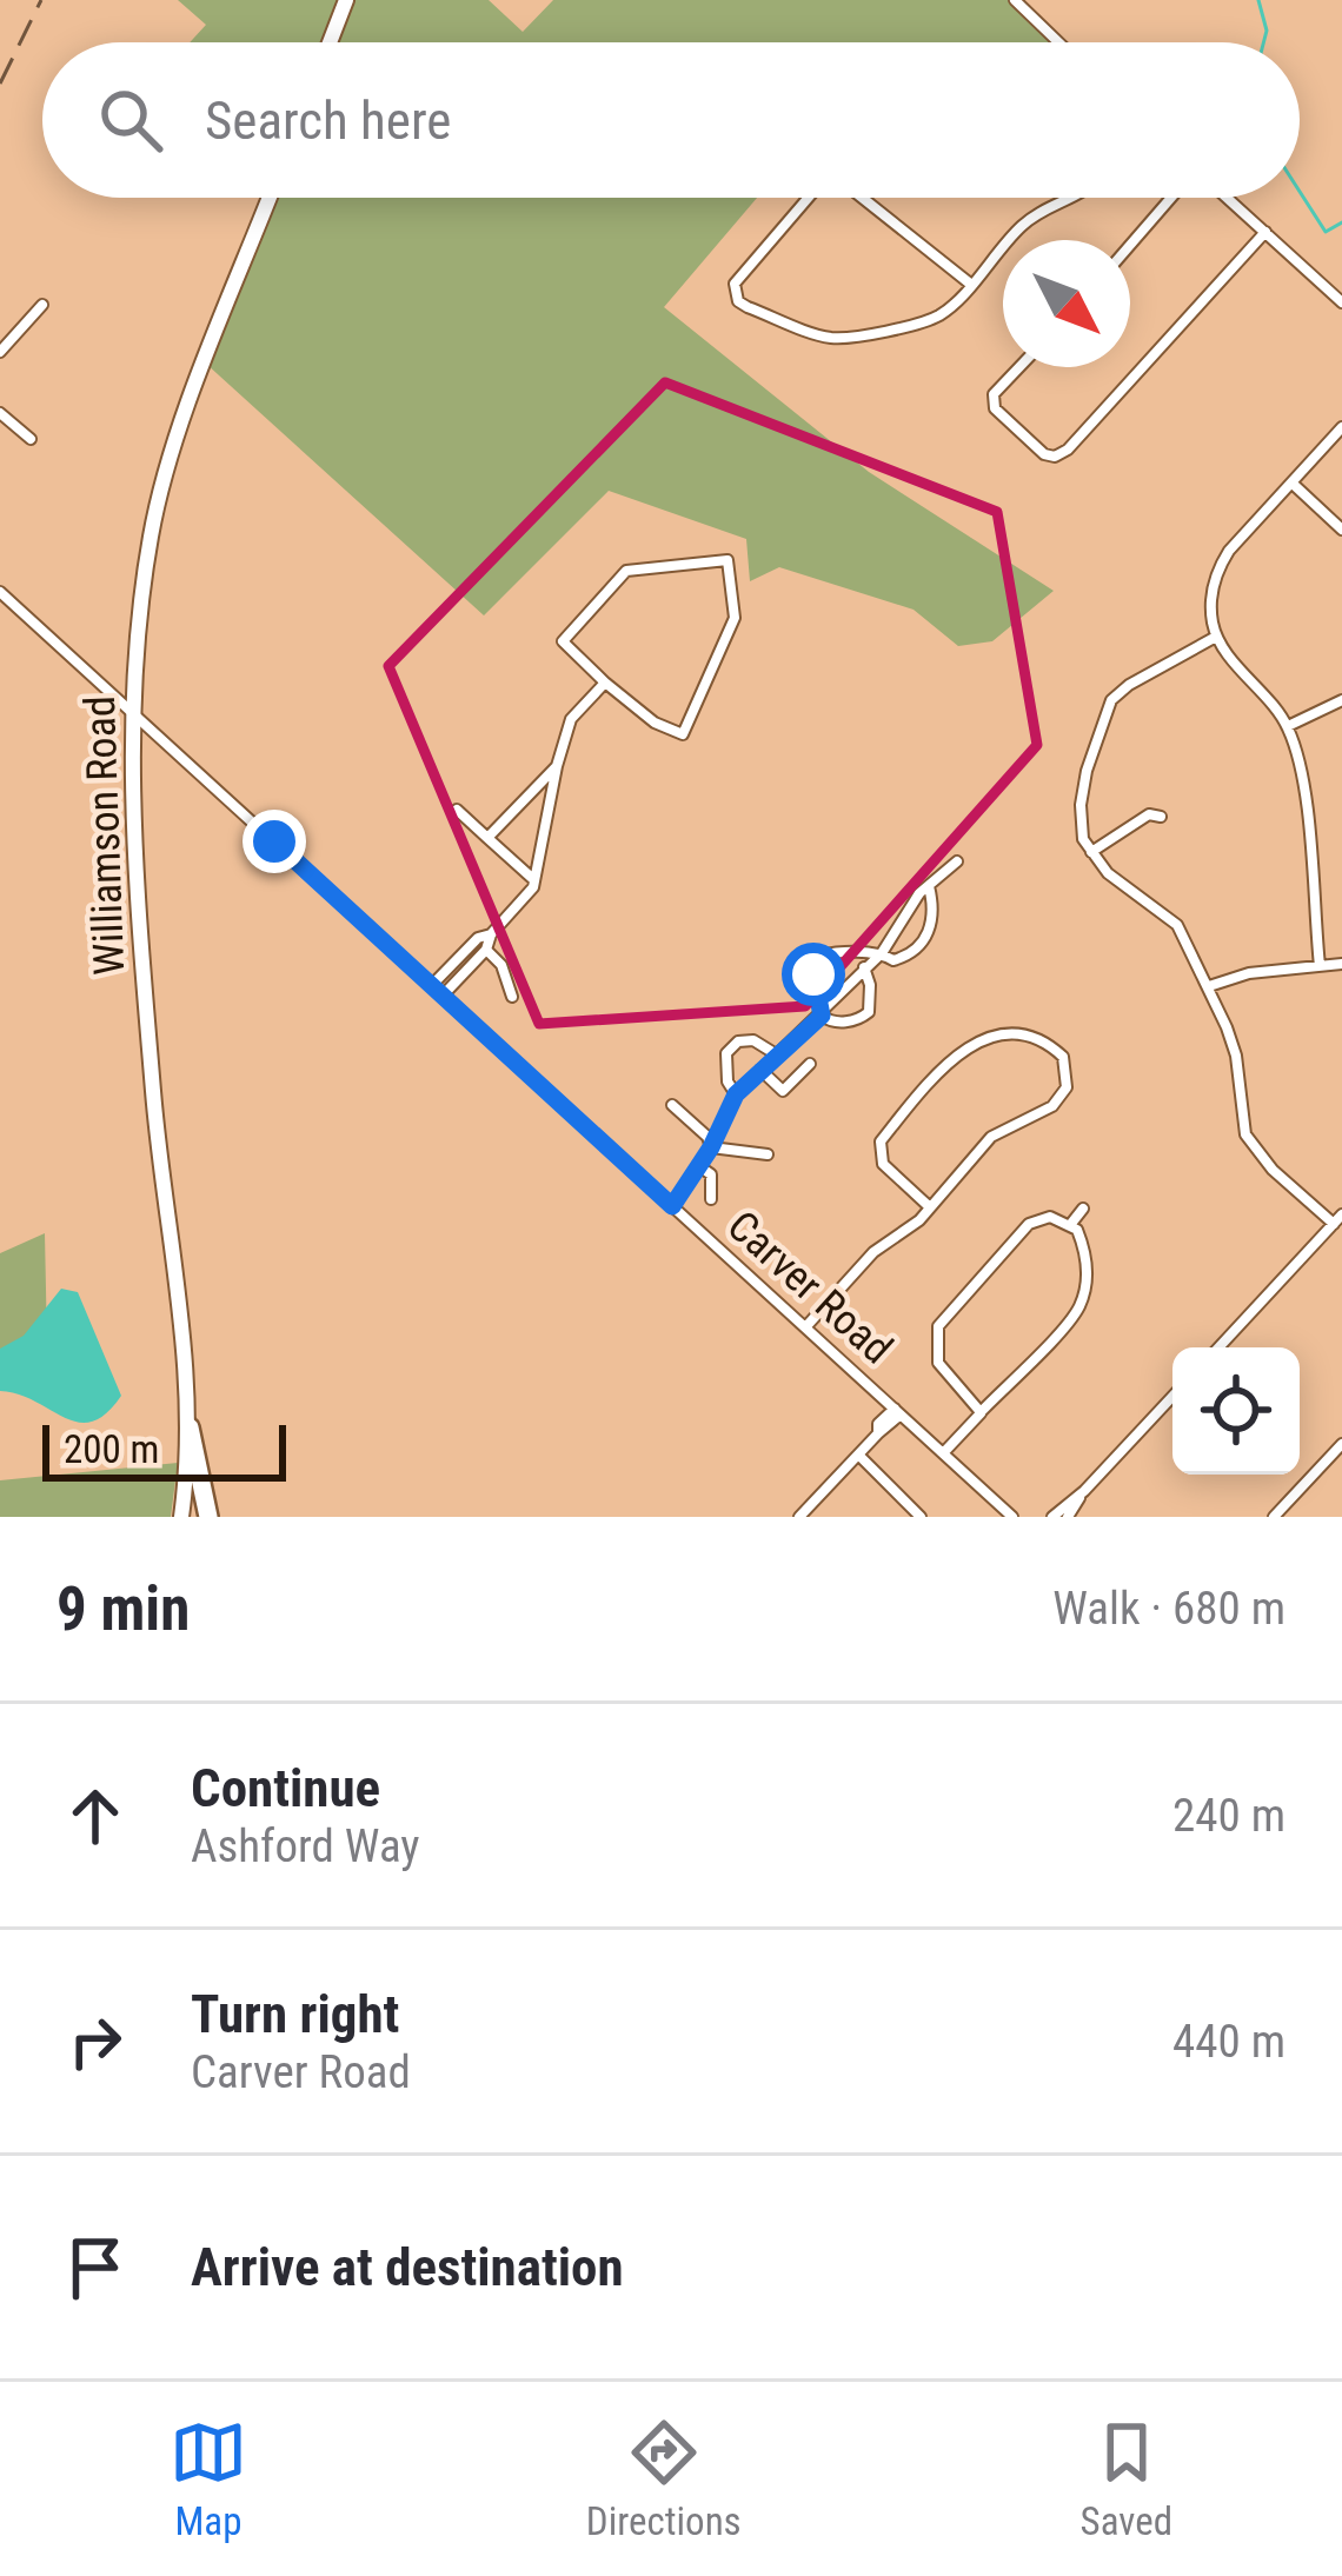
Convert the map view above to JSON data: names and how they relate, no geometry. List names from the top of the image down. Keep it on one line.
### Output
{"streets":{"main road":["Williamson Road"],"street":["Carver Road"]},"crossings":[["Williamson Road","Carver Road"]],"scale_bar":"200 m","north":"bottom right","page":{"search":"Search here","scale":"200 m","heading":["9 min","Walk · 680 m"],"list":[["Continue","Ashford Way","240 m"],["Turn right","Carver Road","440 m"],"Arrive at destination"],"nav":["Map","Directions","Saved"]}}
